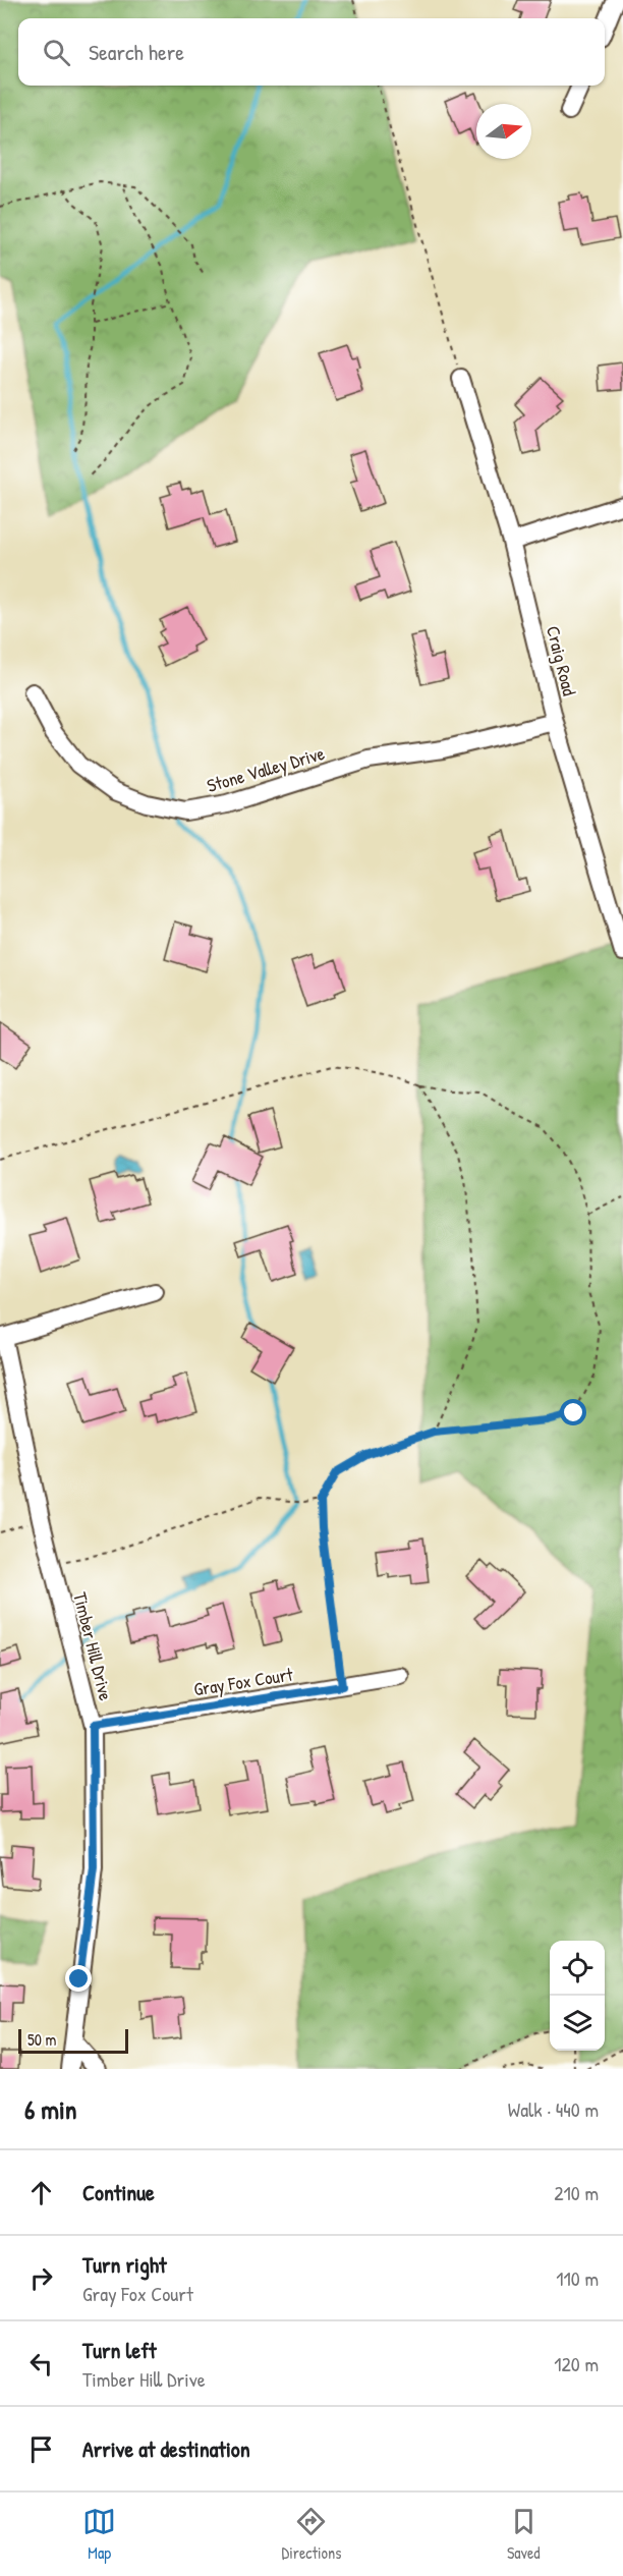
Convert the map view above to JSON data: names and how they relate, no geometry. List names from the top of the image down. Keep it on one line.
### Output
{"streets":{"street":["Craig Road","Stone Valley Drive","Timber Hill Drive","Gray Fox Court"]},"crossings":[["Craig Road","Stone Valley Drive"],["Timber Hill Drive","Gray Fox Court"]],"scale_bar":"50 m","north":"right","page":{"search":"Search here","scale":"50 m","heading":["6 min","Walk · 440 m"],"list":[["Continue","210 m"],["Turn right","Gray Fox Court","110 m"],["Turn left","Timber Hill Drive","120 m"],"Arrive at destination"],"nav":["Map","Directions","Saved"]}}
